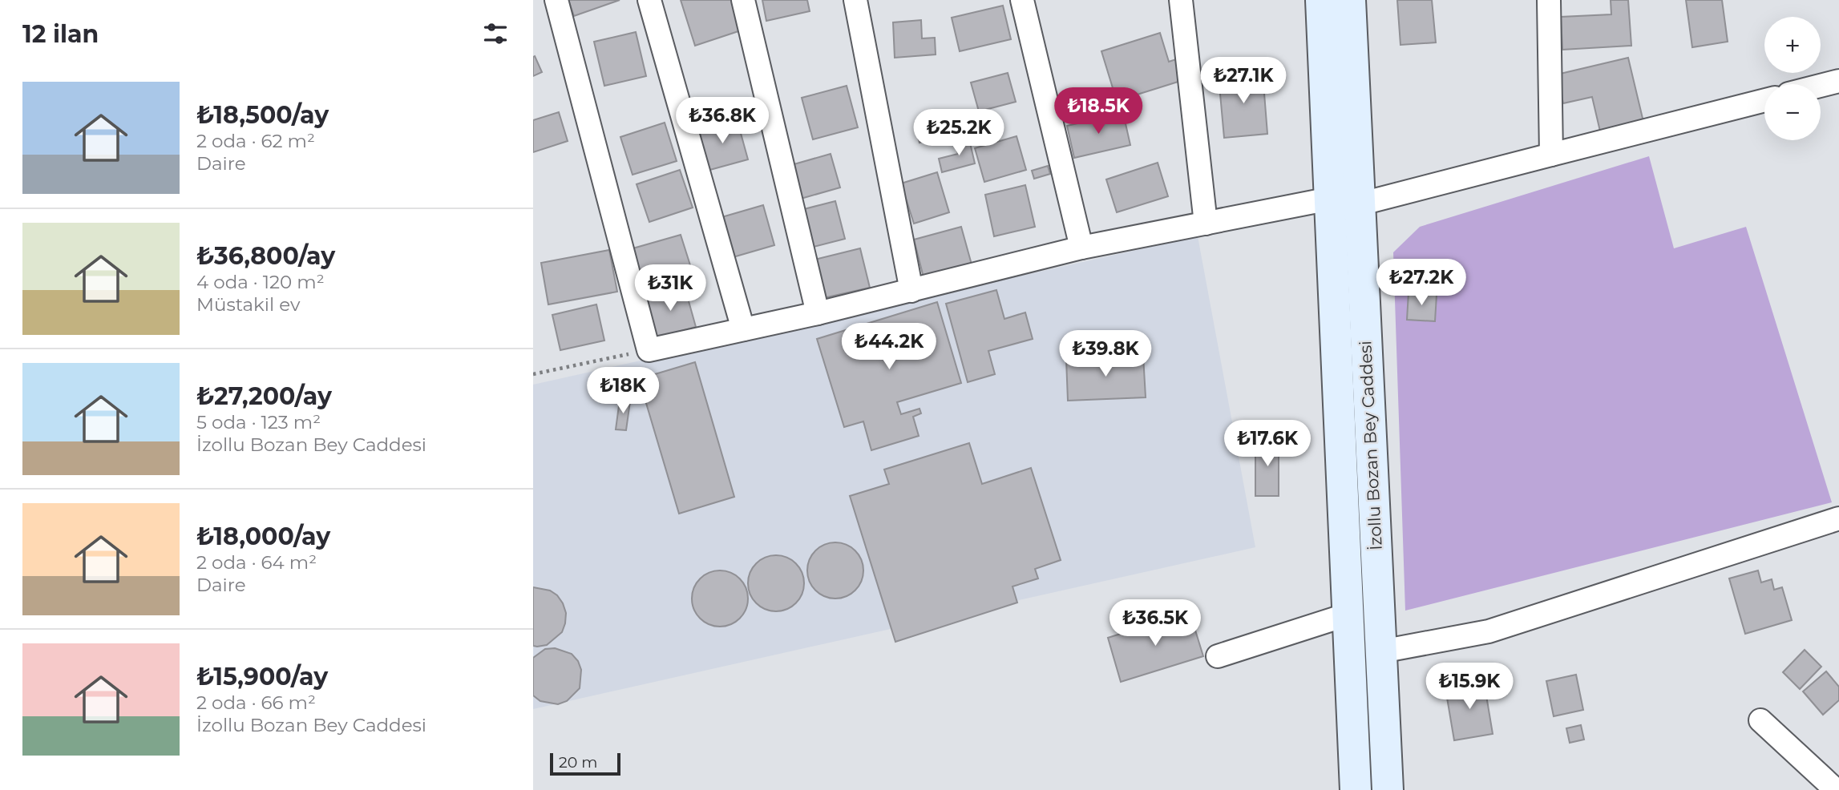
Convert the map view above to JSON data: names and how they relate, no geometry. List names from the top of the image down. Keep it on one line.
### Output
{"streets":{"main road":["İzollu Bozan Bey Caddesi"]},"scale_bar":"20 m","page":{"heading":"12 ilan","map_buttons":["+","−"],"price":["₺27.1K","₺18.5K","₺36.8K","₺25.2K","₺27.2K","₺31K","₺44.2K","₺39.8K","₺18K","₺17.6K","₺36.5K","₺15.9K"],"list":[{"name":"₺18,500/ay","note":"2 oda · 62 m² · Daire"},{"name":"₺36,800/ay","note":"4 oda · 120 m² · Müstakil ev"},{"name":"₺27,200/ay","note":"5 oda · 123 m² · İzollu Bozan Bey Caddesi"},{"name":"₺18,000/ay","note":"2 oda · 64 m² · Daire"},{"name":"₺15,900/ay","note":"2 oda · 66 m² · İzollu Bozan Bey Caddesi"}],"scale":"20 m"}}
